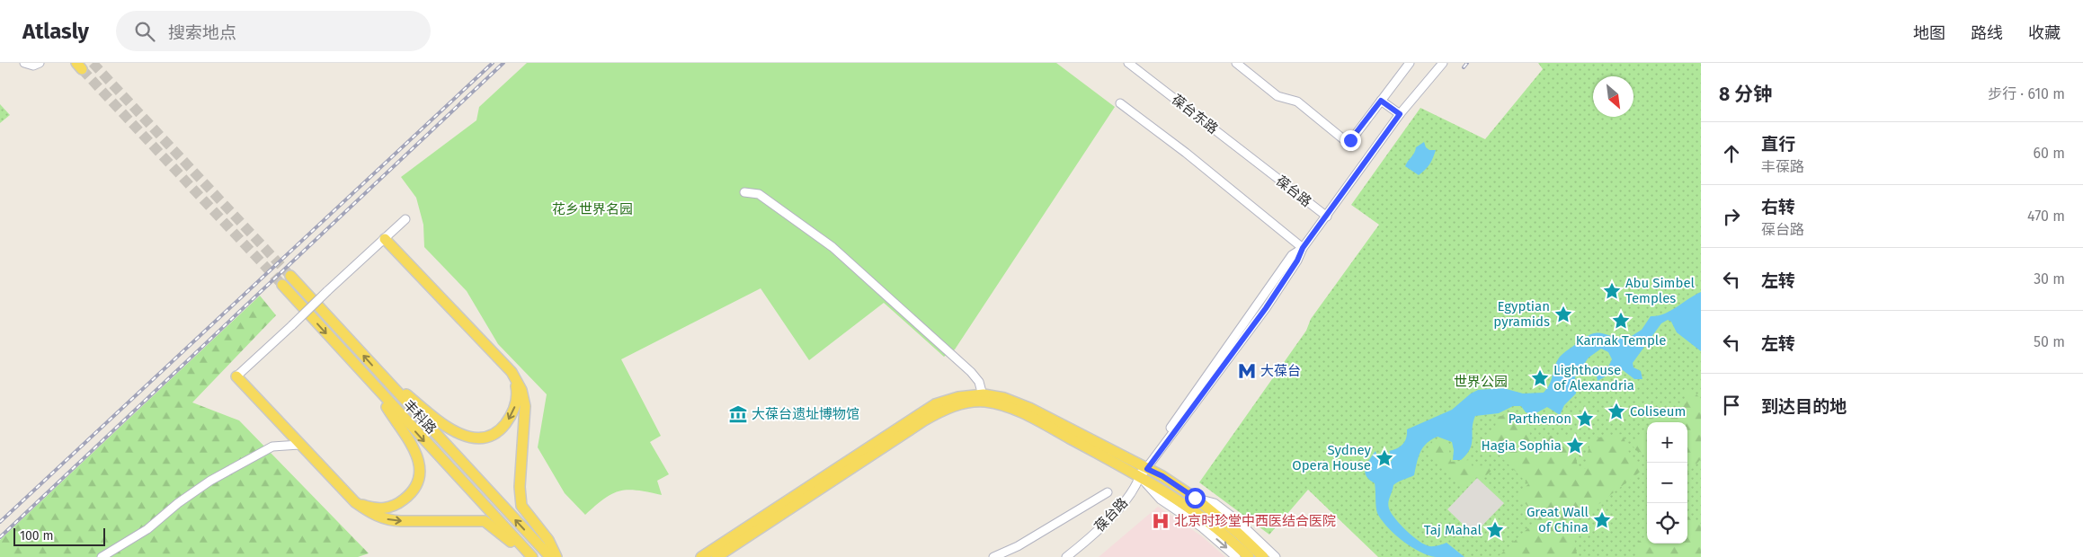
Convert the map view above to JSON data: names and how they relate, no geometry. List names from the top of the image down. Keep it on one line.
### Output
{"streets":{"main road":["丰科路"],"street":["葆台东路","葆台路"]},"crossings":[["葆台东路","葆台路"]],"parks":["花乡世界名园","世界公园"],"places":{"place":["Abu Simbel Temples","Egyptian pyramids","Karnak Temple","Lighthouse of Alexandria","Coliseum","Parthenon","Hagia Sophia","Sydney Opera House","Great Wall of China","Taj Mahal"],"metro station":["大葆台"],"museum":["大葆台遗址博物馆"],"hospital":["北京时珍堂中西医结合医院"]},"scale_bar":"100 m","north":"bottom right","page":{"header":"Atlasly","search":"搜索地点","nav":["地图","路线","收藏"],"heading":["8 分钟","步行 · 610 m"],"list":[["直行","丰葆路","60 m"],["右转","葆台路","470 m"],["左转","30 m"],["左转","50 m"],"到达目的地"],"map_buttons":["+","−"],"scale":"100 m"}}
